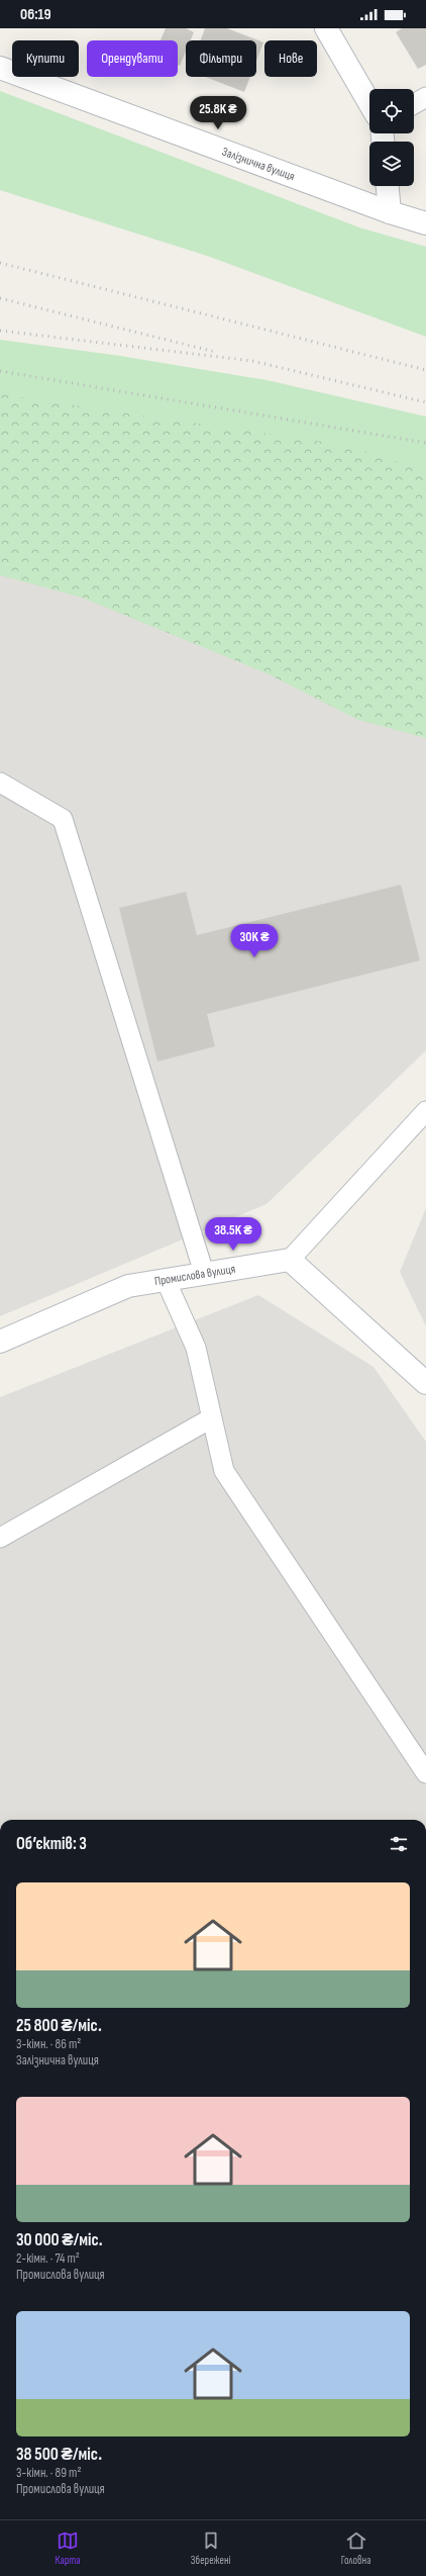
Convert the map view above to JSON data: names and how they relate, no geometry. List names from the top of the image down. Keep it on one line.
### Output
{"streets":{"street":["Залізнична вулиця","Промислова вулиця"]},"page":{"status":"06:19","chip":["Купити","Орендувати","Фільтри","Нове"],"price":["25.8K ₴","30K ₴","38.5K ₴"],"heading":"Об’єктів: 3","list":[{"name":"25 800 ₴/міс.","note":"3-кімн. · 86 m² · Залізнична вулиця"},{"name":"30 000 ₴/міс.","note":"2-кімн. · 74 m² · Промислова вулиця"},{"name":"38 500 ₴/міс.","note":"3-кімн. · 89 m² · Промислова вулиця"}],"tabs":["Карта","Збережені","Головна"]}}
